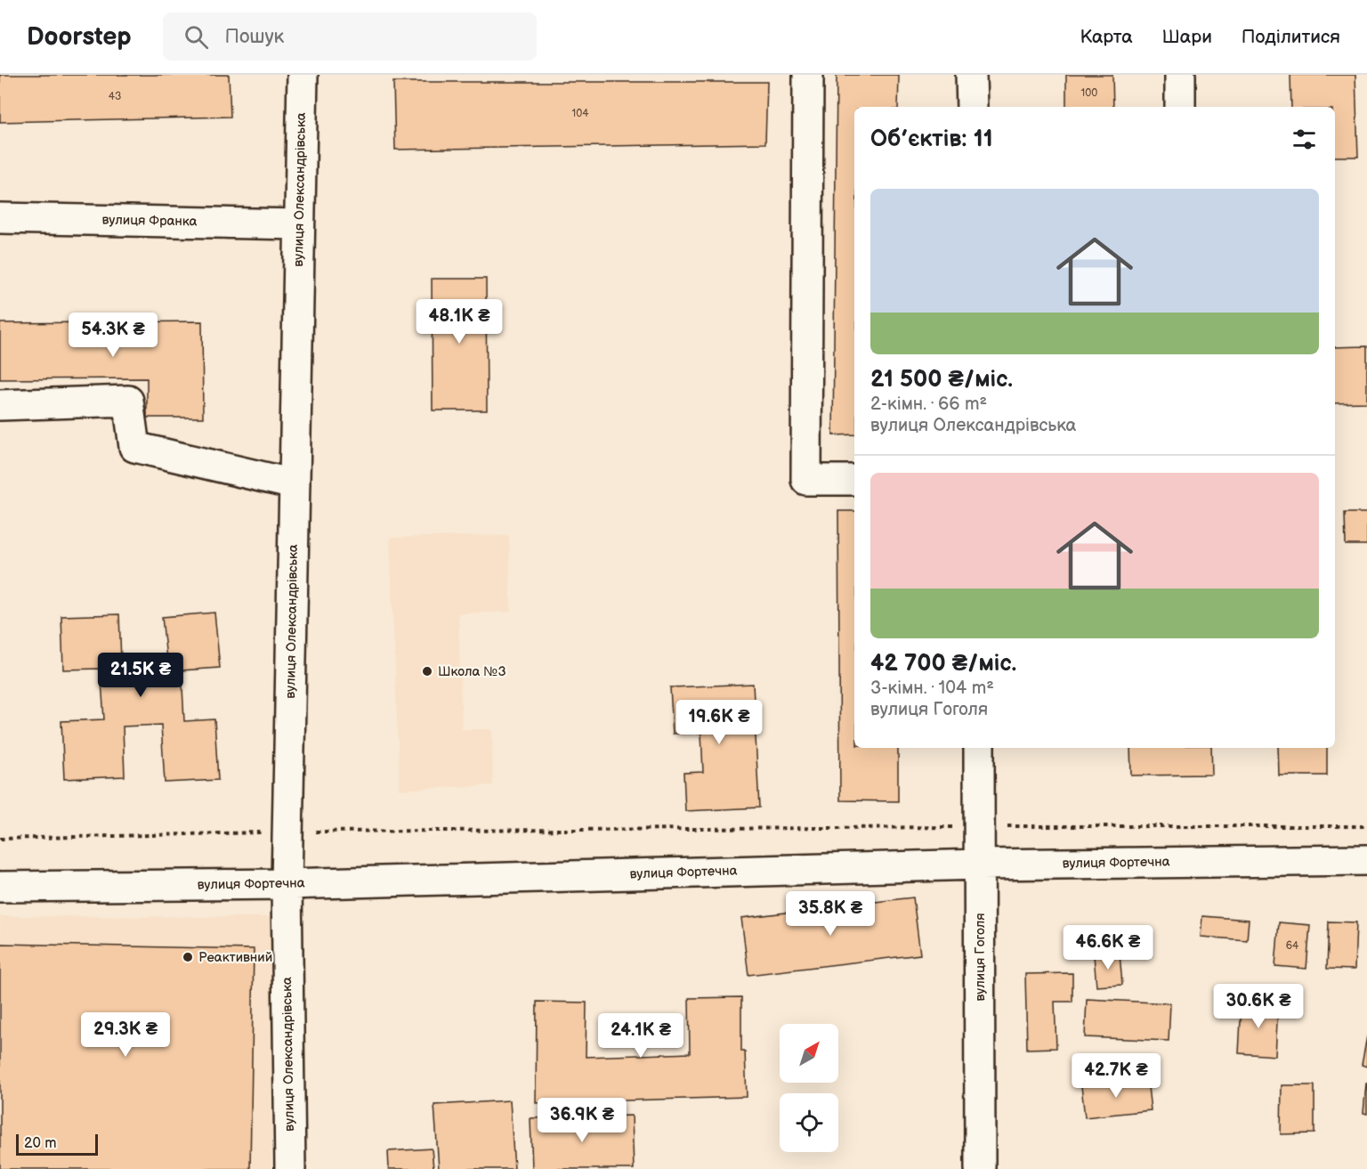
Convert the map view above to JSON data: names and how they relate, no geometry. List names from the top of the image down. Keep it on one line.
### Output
{"streets":{"street":["вулиця Олександрівська","вулиця Франка","вулиця Фортечна","вулиця Гоголя"]},"crossings":[["вулиця Олександрівська","вулиця Франка"],["вулиця Олександрівська","вулиця Фортечна"],["вулиця Фортечна","вулиця Гоголя"]],"places":["Школа №3","Реактивний"],"house_numbers":["100","43","104","64"],"scale_bar":"20 m","north":"top right","page":{"header":"Doorstep","search":"Пошук","nav":["Карта","Шари","Поділитися"],"heading":"Об’єктів: 11","list":[{"name":"21 500 ₴/міс.","note":"2-кімн. · 66 m² · вулиця Олександрівська"},{"name":"42 700 ₴/міс.","note":"3-кімн. · 104 m² · вулиця Гоголя"}],"price":["48.1K ₴","54.3K ₴","21.5K ₴","19.6K ₴","35.8K ₴","46.6K ₴","30.6K ₴","29.3K ₴","24.1K ₴","42.7K ₴","36.9K ₴"],"scale":"20 m"}}
